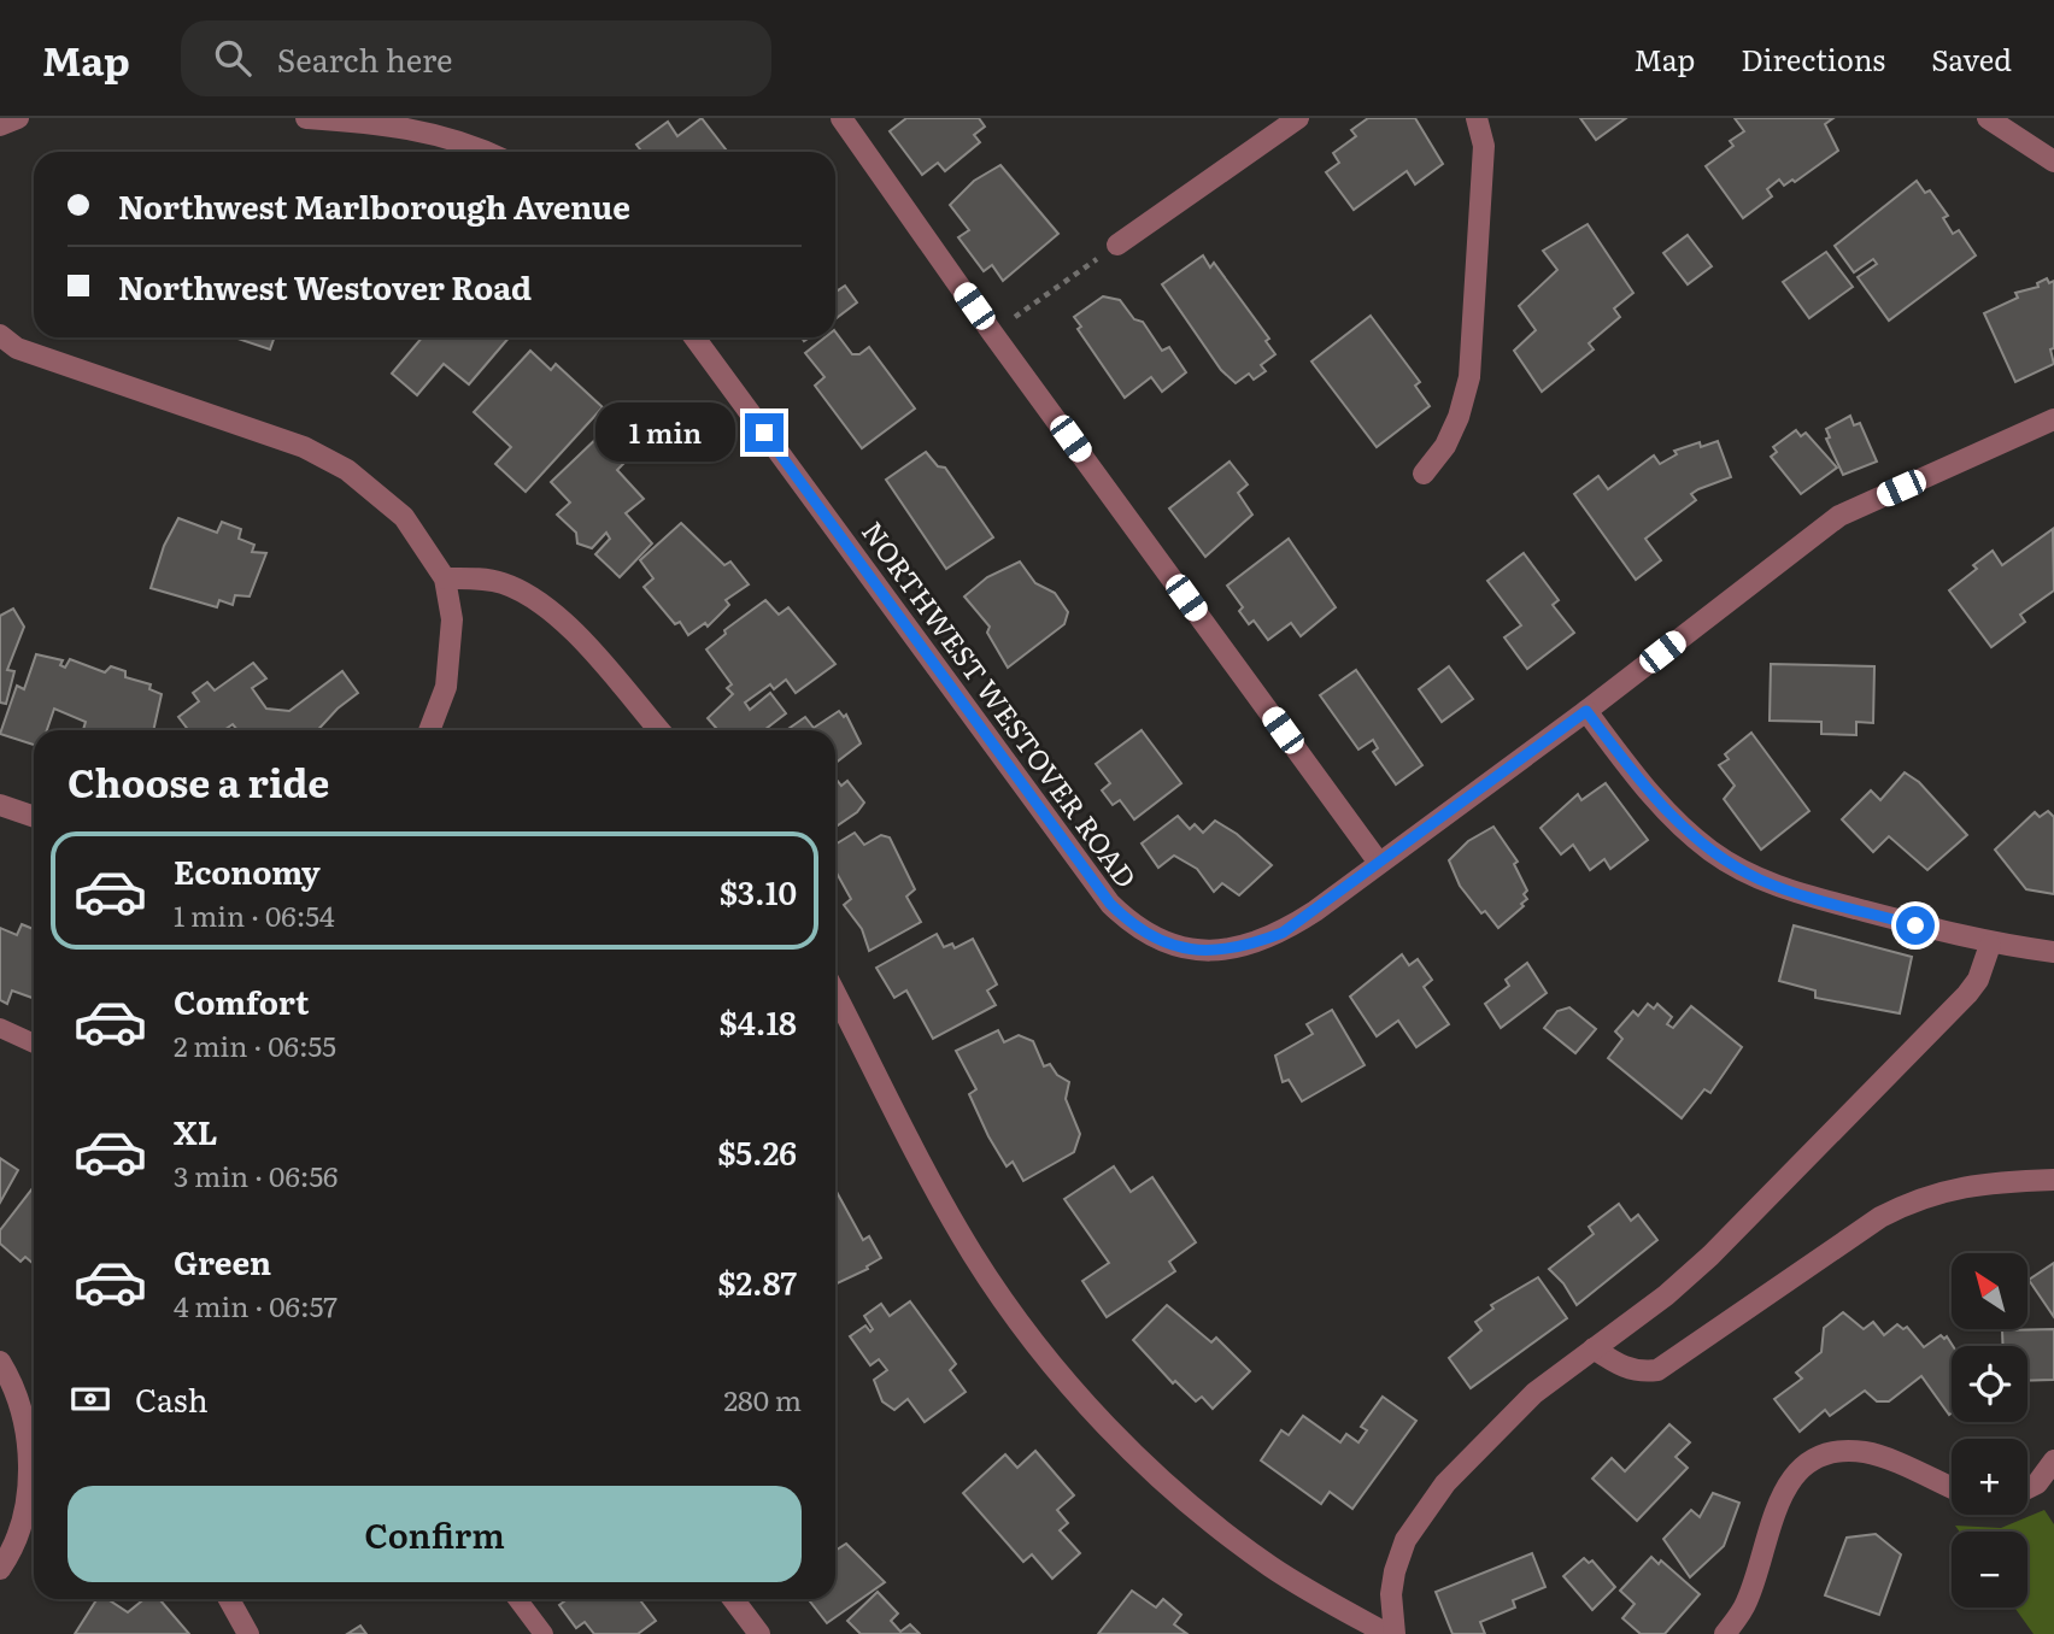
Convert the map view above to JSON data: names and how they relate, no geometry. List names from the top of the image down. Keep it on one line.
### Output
{"streets":{"street":["NORTHWEST WESTOVER ROAD"]},"north":"top left","page":{"header":"Map","search":"Search here","nav":["Map","Directions","Saved"],"banner":["Northwest Marlborough Avenue","Northwest Westover Road"],"bubble":"1 min","heading":"Choose a ride","list":[{"name":"Economy","note":"1 min · 06:54","value":"$3.10"},{"name":"Comfort","note":"2 min · 06:55","value":"$4.18"},{"name":"XL","note":"3 min · 06:56","value":"$5.26"},{"name":"Green","note":"4 min · 06:57","value":"$2.87"}],"map_buttons":["+","−"],"pay":["Cash","280 m"],"buttons":"Confirm"}}
